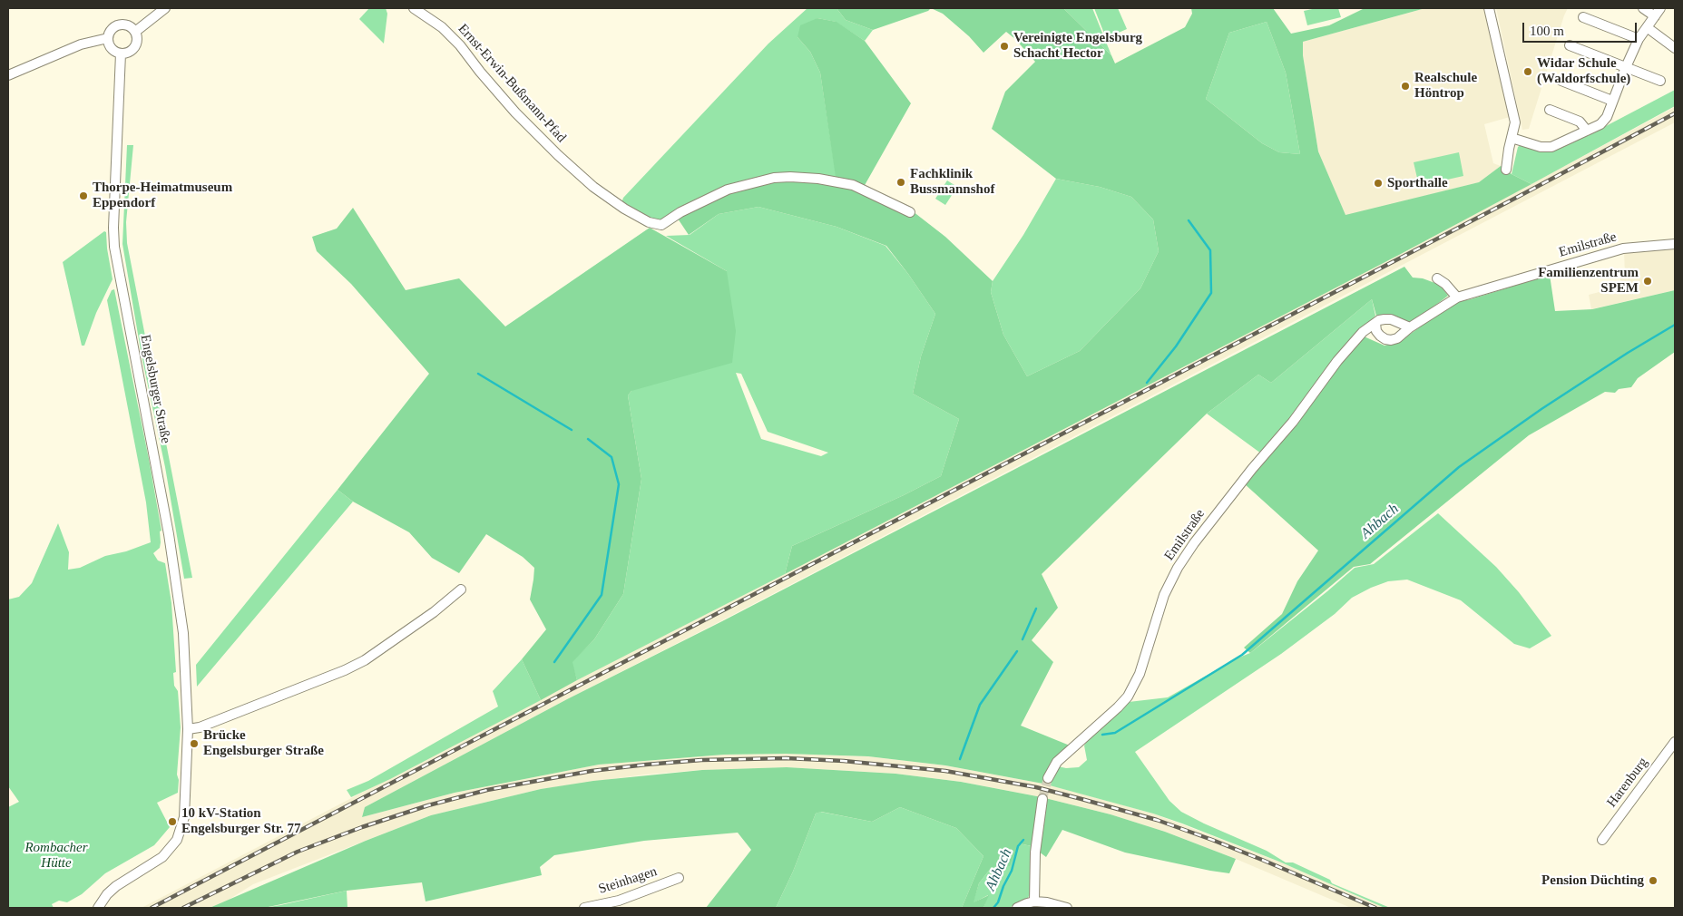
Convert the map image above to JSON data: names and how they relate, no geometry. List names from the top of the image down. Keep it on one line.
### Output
{"streets":{"street":["Ernst-Erwin-Bußmann-Pfad","Emilstraße","Engelsburger Straße","Harenburg","Steinhagen"]},"water":["Ahbach"],"parks":["Rombacher Hütte"],"places":["Vereinigte Engelsburg Schacht Hector","Widar Schule (Waldorfschule)","Realschule Höntrop","Fachklinik Bussmannshof","Sporthalle","Thorpe-Heimatmuseum Eppendorf","Familienzentrum SPEM","Brücke Engelsburger Straße","10 kV-Station Engelsburger Str. 77","Pension Düchting"],"scale_bar":"100 m"}
